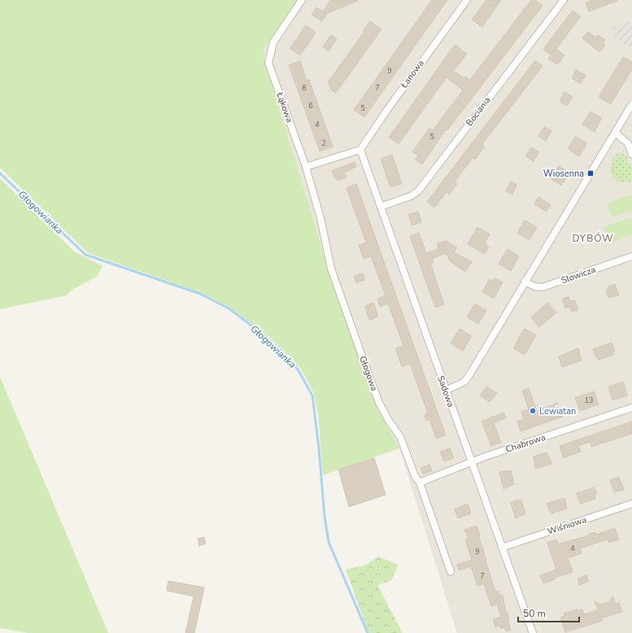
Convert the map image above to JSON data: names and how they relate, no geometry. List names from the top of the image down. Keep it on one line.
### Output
{"streets":{"street":["Łanowa","Łąkowa","Bociania","Słowicza","Głogowa","Sadowa","Chabrowa","Wiśniowa"]},"crossings":[["Łanowa","Sadowa"],["Łąkowa","Głogowa"],["Bociania","Sadowa"],["Głogowa","Chabrowa"],["Sadowa","Chabrowa"],["Sadowa","Wiśniowa"]],"districts":["DYBÓW"],"water":["Głogowianka"],"places":{"transit":["Wiosenna"],"other":["Lewiatan"]},"house_numbers":["9","8","7","6","5","4","5","2","13","4","9","7"],"scale_bar":"50 m"}
